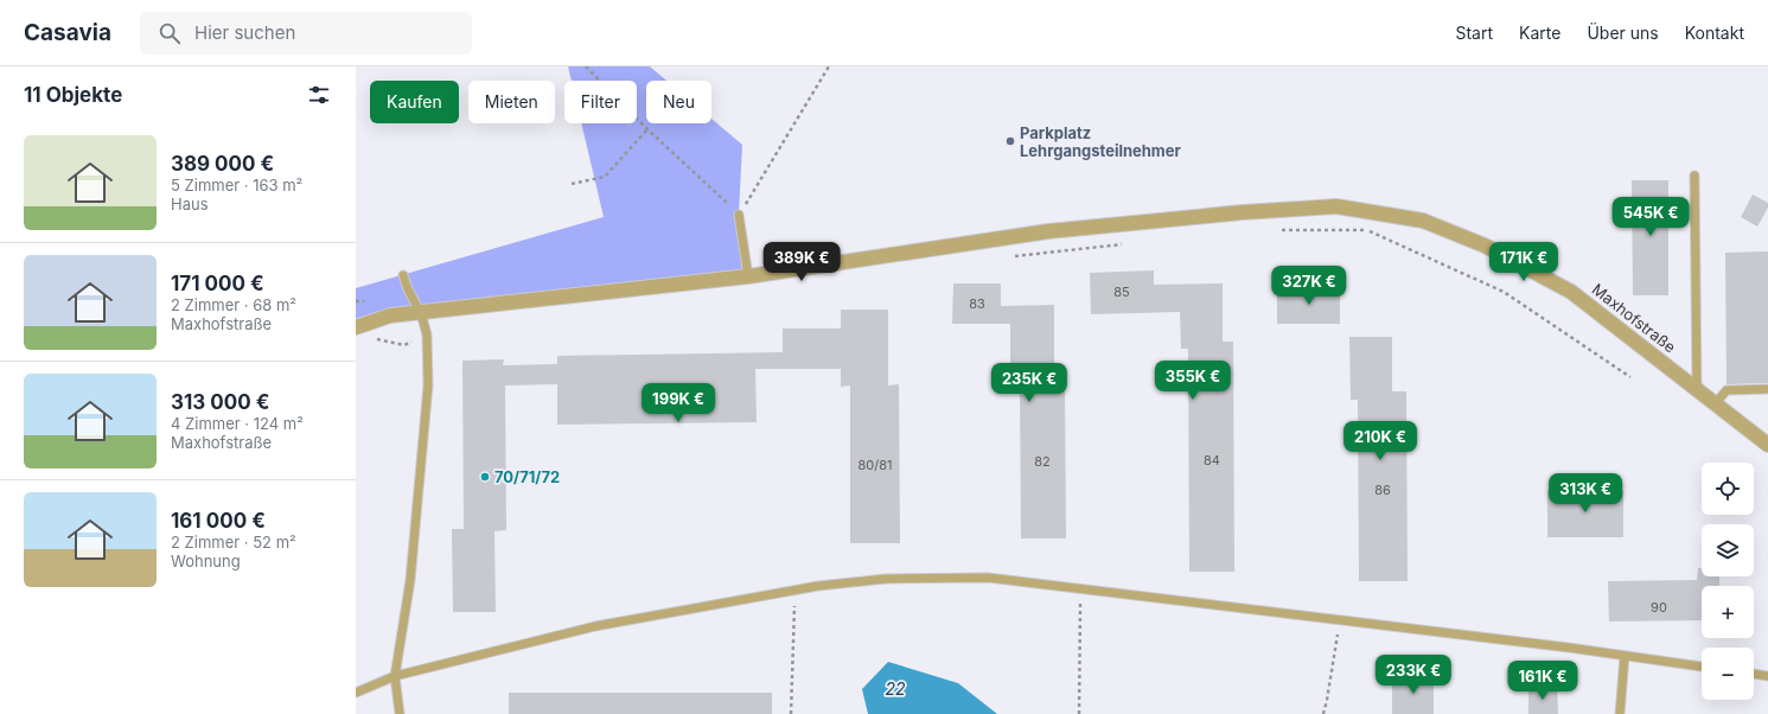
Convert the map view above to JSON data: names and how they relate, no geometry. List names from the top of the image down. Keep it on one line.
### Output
{"streets":{"street":["Maxhofstraße"]},"water":["22"],"places":["Parkplatz Lehrgangsteilnehmer","70/71/72"],"house_numbers":["85","83","84","82","80/81","86","90"],"page":{"header":"Casavia","search":"Hier suchen","nav":["Start","Karte","Über uns","Kontakt"],"heading":"11 Objekte","chip":["Kaufen","Mieten","Filter","Neu"],"list":[{"name":"389 000 €","note":"5 Zimmer · 163 m² · Haus"},{"name":"171 000 €","note":"2 Zimmer · 68 m² · Maxhofstraße"},{"name":"313 000 €","note":"4 Zimmer · 124 m² · Maxhofstraße"},{"name":"161 000 €","note":"2 Zimmer · 52 m² · Wohnung"}],"price":["545K €","389K €","171K €","327K €","355K €","235K €","199K €","210K €","313K €","233K €","161K €"],"map_buttons":["+","−"]}}
